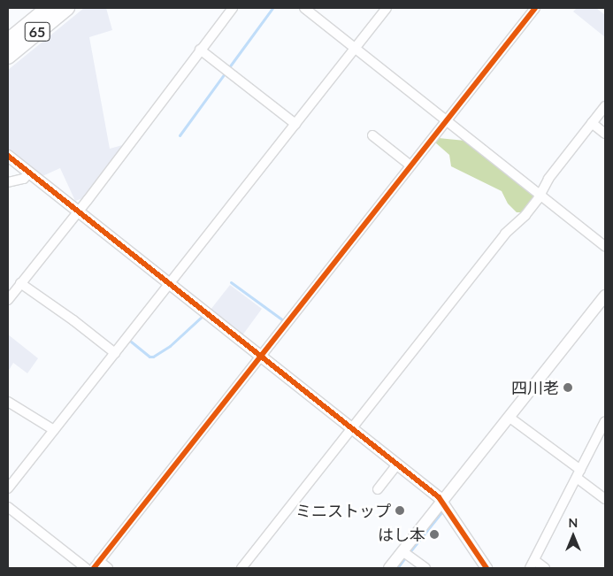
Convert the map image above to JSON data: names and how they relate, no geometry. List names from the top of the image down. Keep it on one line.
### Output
{"streets":{"main road":["65"]},"places":["四川老","ミニストップ","はし本"],"north":"top"}
